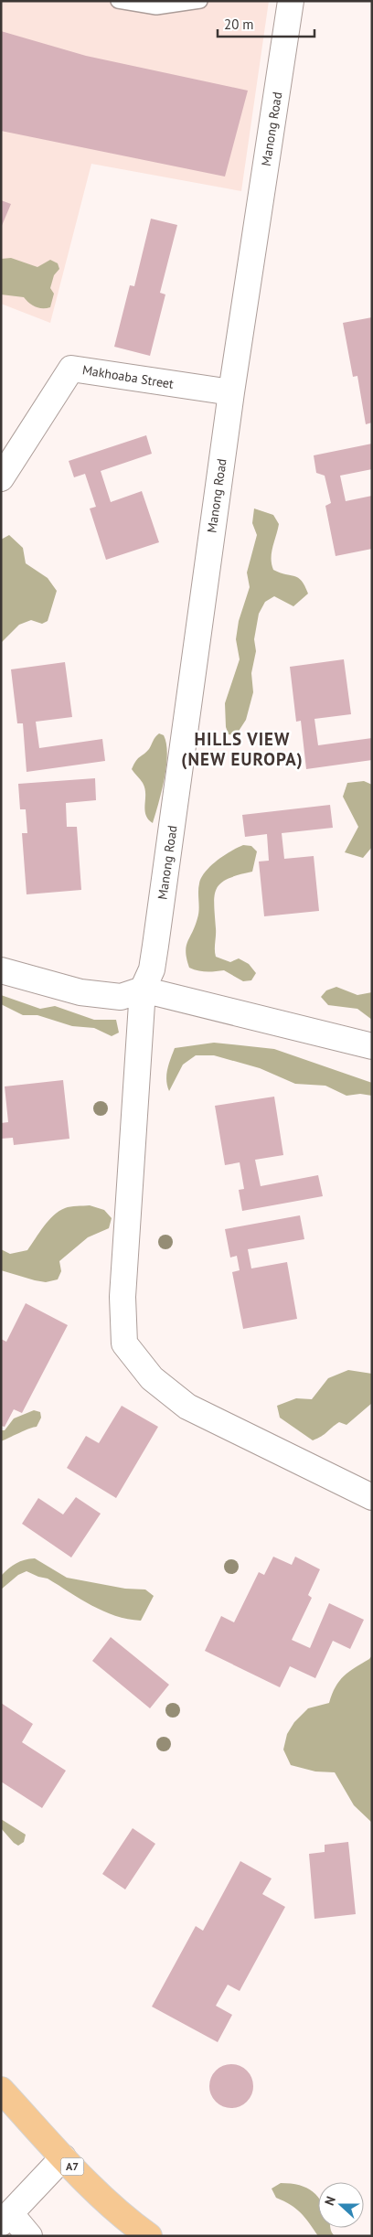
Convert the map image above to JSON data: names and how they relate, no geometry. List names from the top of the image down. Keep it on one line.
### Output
{"streets":{"main road":["A7"],"street":["Manong Road","Makhoaba Street"]},"crossings":[["Manong Road","Makhoaba Street"]],"districts":["HILLS VIEW (NEW EUROPA)"],"scale_bar":"20 m","north":"left"}
